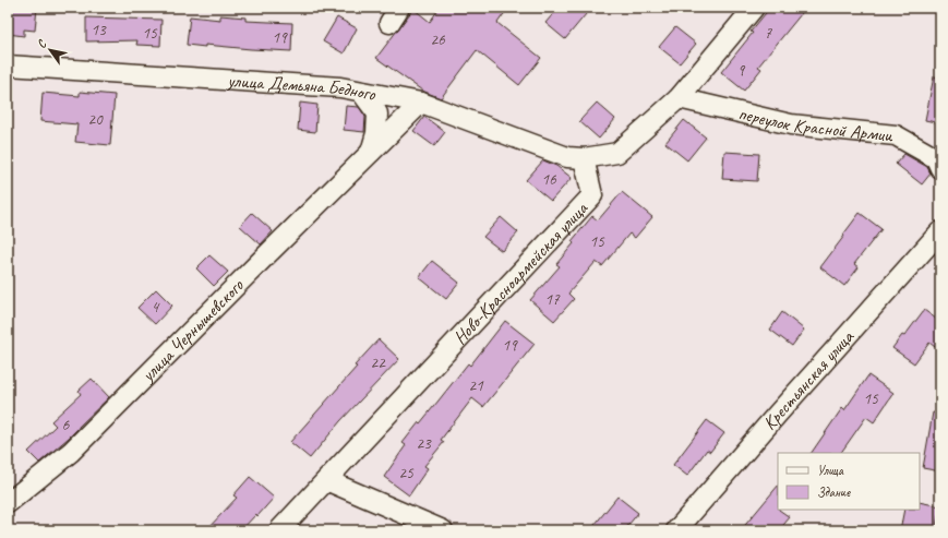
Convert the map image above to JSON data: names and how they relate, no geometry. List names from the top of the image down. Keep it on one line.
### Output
{"streets":{"street":["улица Демьяна Бедного","переулок Красной Армии","Ново-Красноармейская улица","улица Чернышевского","Крестьянская улица"]},"crossings":[["улица Демьяна Бедного","Ново-Красноармейская улица"],["улица Демьяна Бедного","улица Чернышевского"]],"house_numbers":["13","15","7","19","26","9","20","16","15","17","4","19","22","21","15","6","23","25"],"legend":["Улица","Здание"],"north":"top left"}
